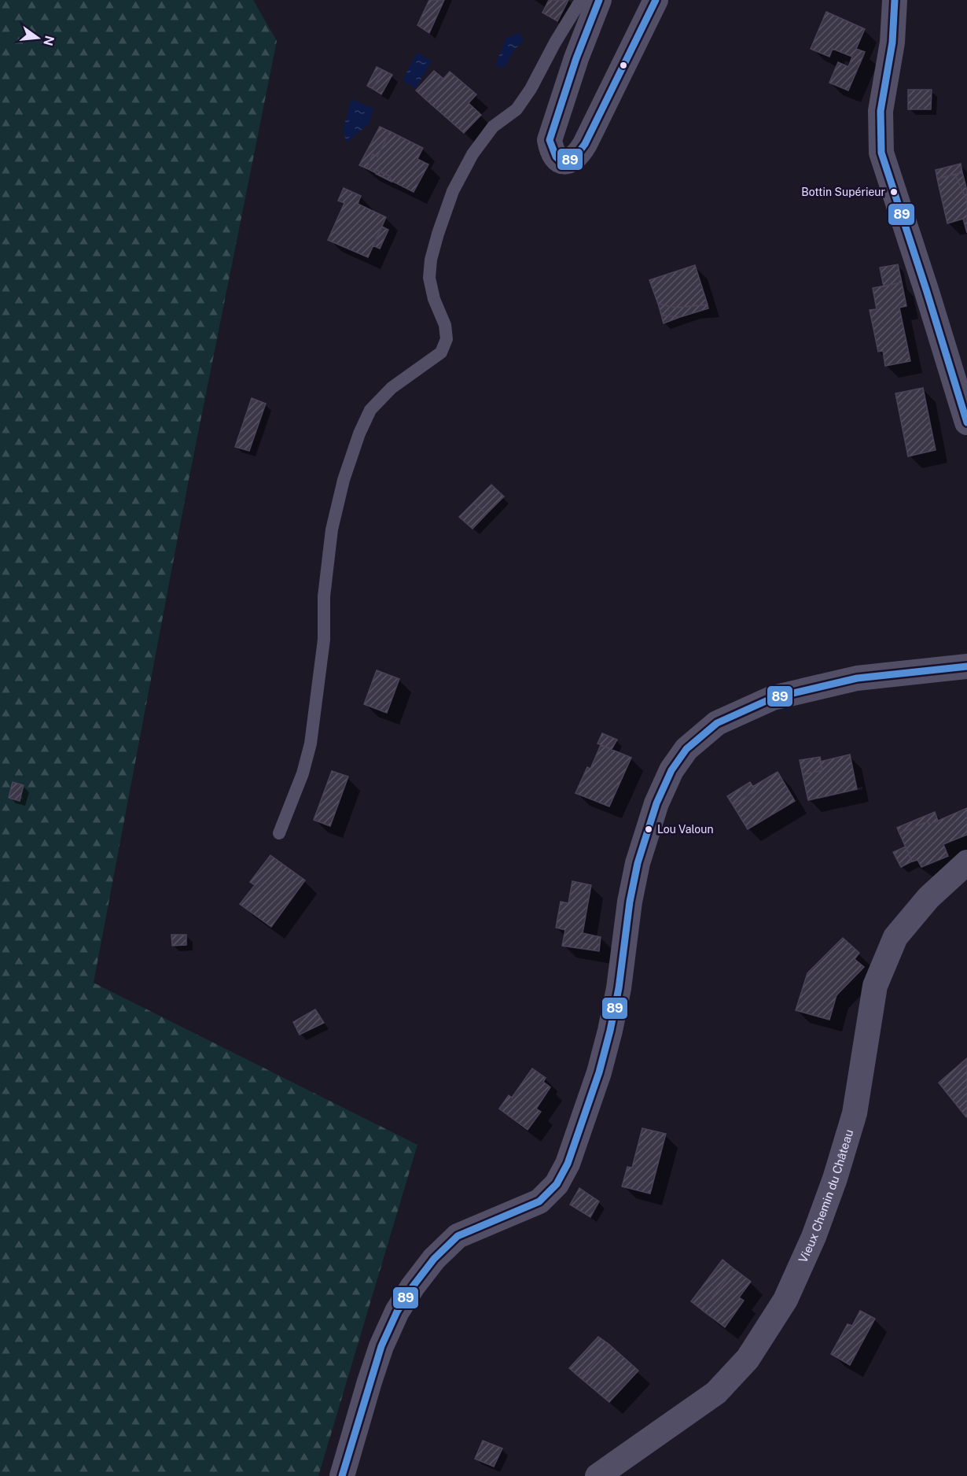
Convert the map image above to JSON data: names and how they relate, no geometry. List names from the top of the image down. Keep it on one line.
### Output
{"streets":{"street":["Vieux Chemin du Château"]},"places":["Bottin Supérieur","Lou Valoun"],"lines":["transit line 89"],"north":"right"}
